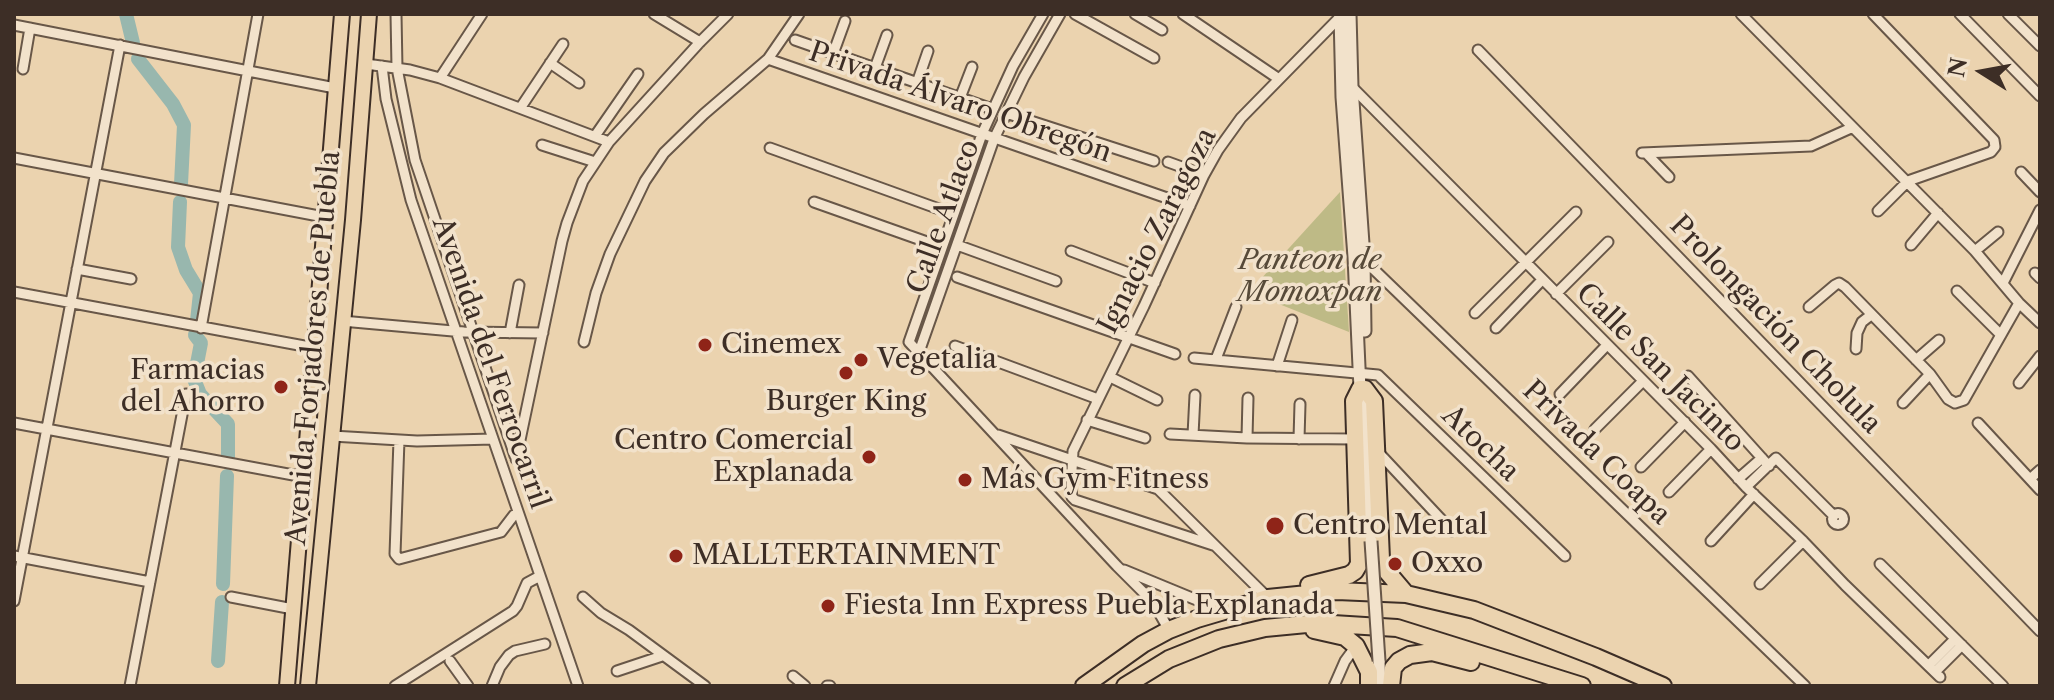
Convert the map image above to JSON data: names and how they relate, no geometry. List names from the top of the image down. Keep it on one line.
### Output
{"streets":{"main road":["Avenida Forjadores de Puebla"],"street":["Privada Álvaro Obregón","Calle Atlaco","Ignacio Zaragoza","Prolongación Cholula","Avenida del Ferrocarril","Calle San Jacinto","Atocha","Privada Coapa"]},"crossings":[["Privada Álvaro Obregón","Calle Atlaco"],["Privada Álvaro Obregón","Ignacio Zaragoza"]],"parks":["Panteon de Momoxpan"],"places":["Cinemex","Vegetalia","Burger King","Farmacias del Ahorro","Centro Comercial Explanada","Más Gym Fitness","Centro Mental","MALLTERTAINMENT","Oxxo","Fiesta Inn Express Puebla Explanada"],"north":"left"}
